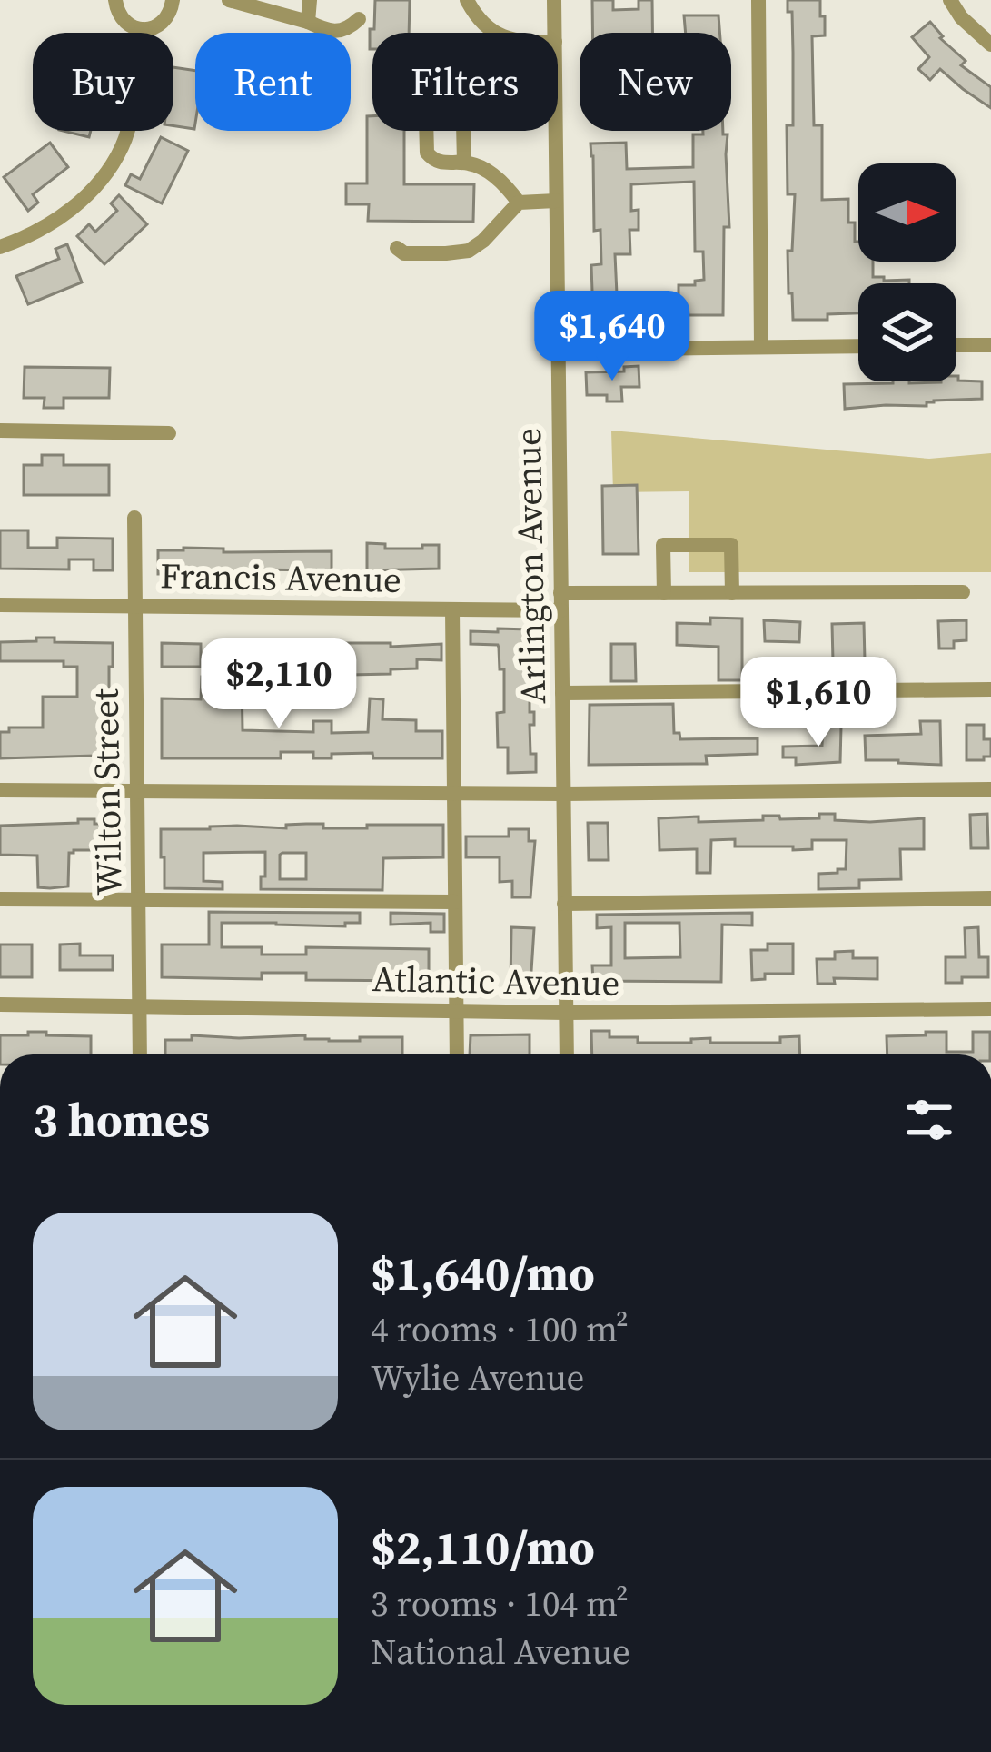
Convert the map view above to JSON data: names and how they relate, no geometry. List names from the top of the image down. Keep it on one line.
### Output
{"streets":{"street":["Arlington Avenue","Francis Avenue","Wilton Street","Atlantic Avenue"]},"crossings":[["Arlington Avenue","Francis Avenue"],["Arlington Avenue","Atlantic Avenue"],["Francis Avenue","Wilton Street"],["Wilton Street","Atlantic Avenue"]],"north":"right","page":{"chip":["Buy","Rent","Filters","New"],"price":["$1,640","$2,110","$1,610"],"heading":"3 homes","list":[{"name":"$1,640/mo","note":"4 rooms · 100 m² · Wylie Avenue"},{"name":"$2,110/mo","note":"3 rooms · 104 m² · National Avenue"}]}}
